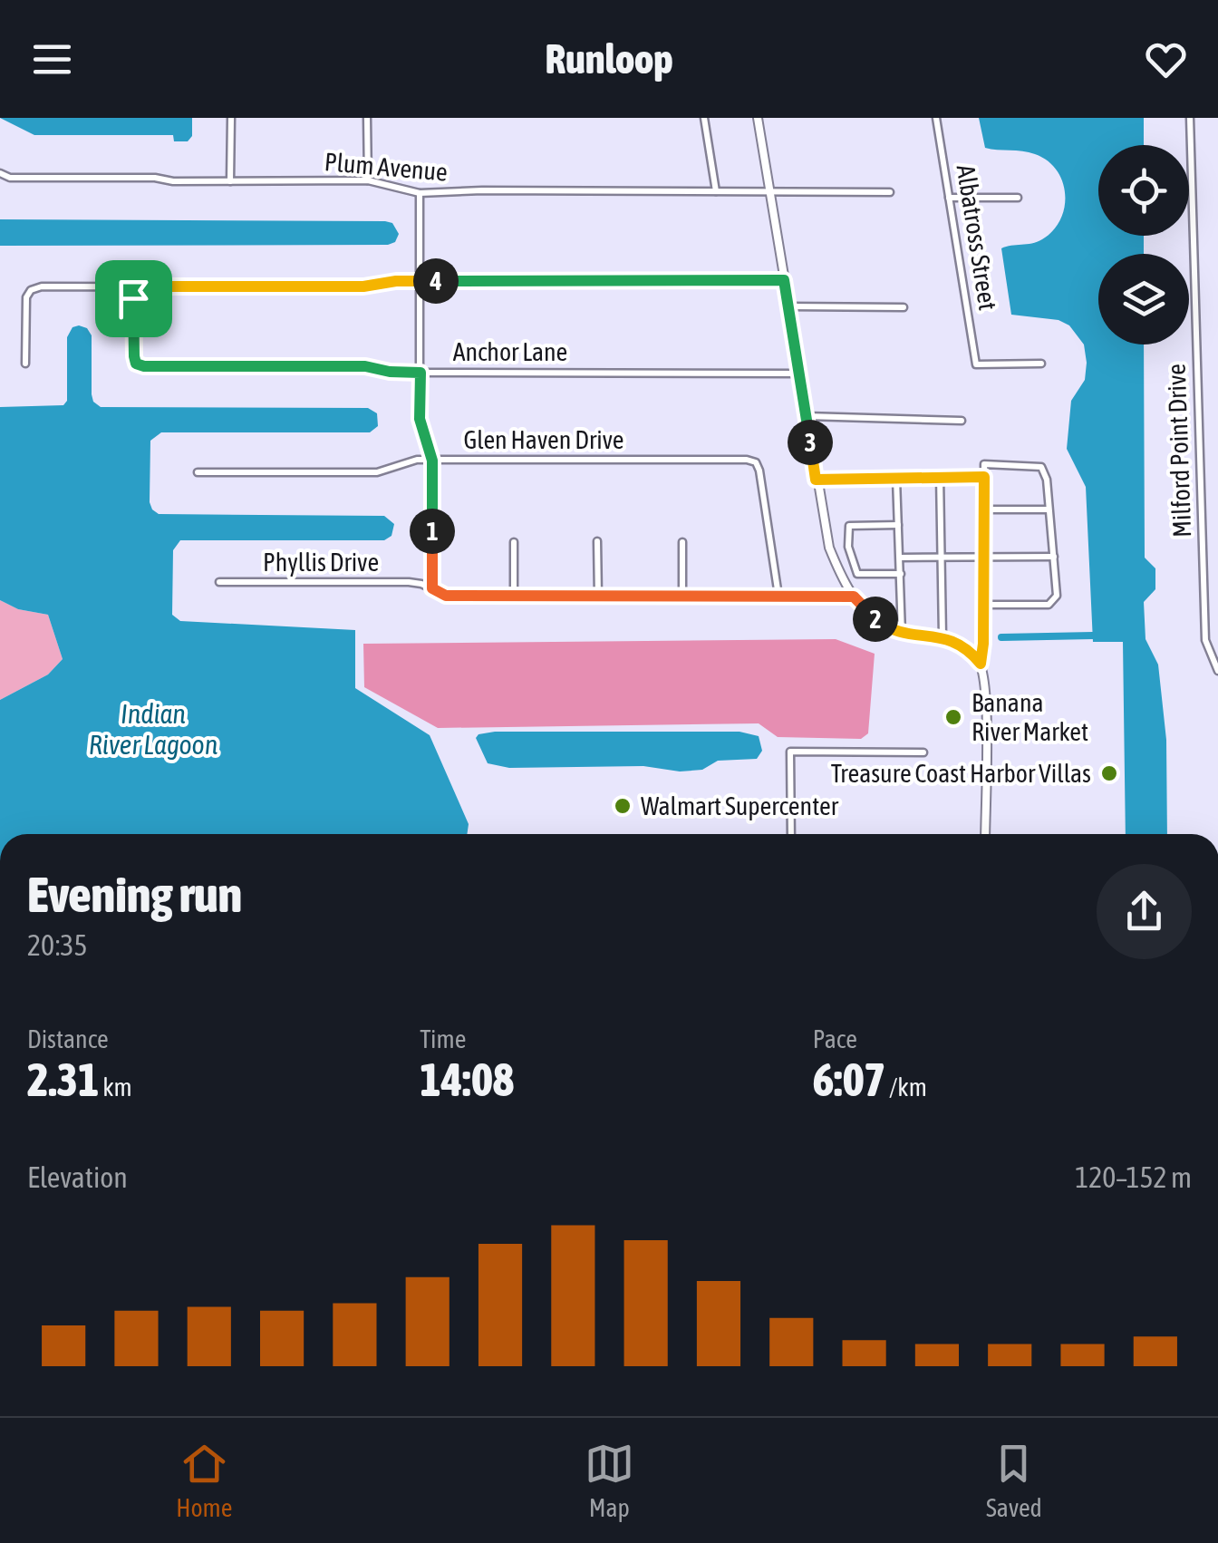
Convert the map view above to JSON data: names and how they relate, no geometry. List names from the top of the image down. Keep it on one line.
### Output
{"streets":{"street":["Plum Avenue","Albatross Street","Anchor Lane","Glen Haven Drive","Milford Point Drive","Phyllis Drive"]},"crossings":[["Glen Haven Drive","Phyllis Drive"]],"water":["Indian River Lagoon"],"places":["Banana River Market","Treasure Coast Harbor Villas","Walmart Supercenter"],"page":{"header":"Runloop","pins":["4","3","1","2"],"heading":["Evening run","20:35"],"stats":[["Distance","2.31 km"],["Time","14:08"],["Pace","6:07 /km"]],"chart":["Elevation","120–152 m"],"tabs":["Home","Map","Saved"]}}
